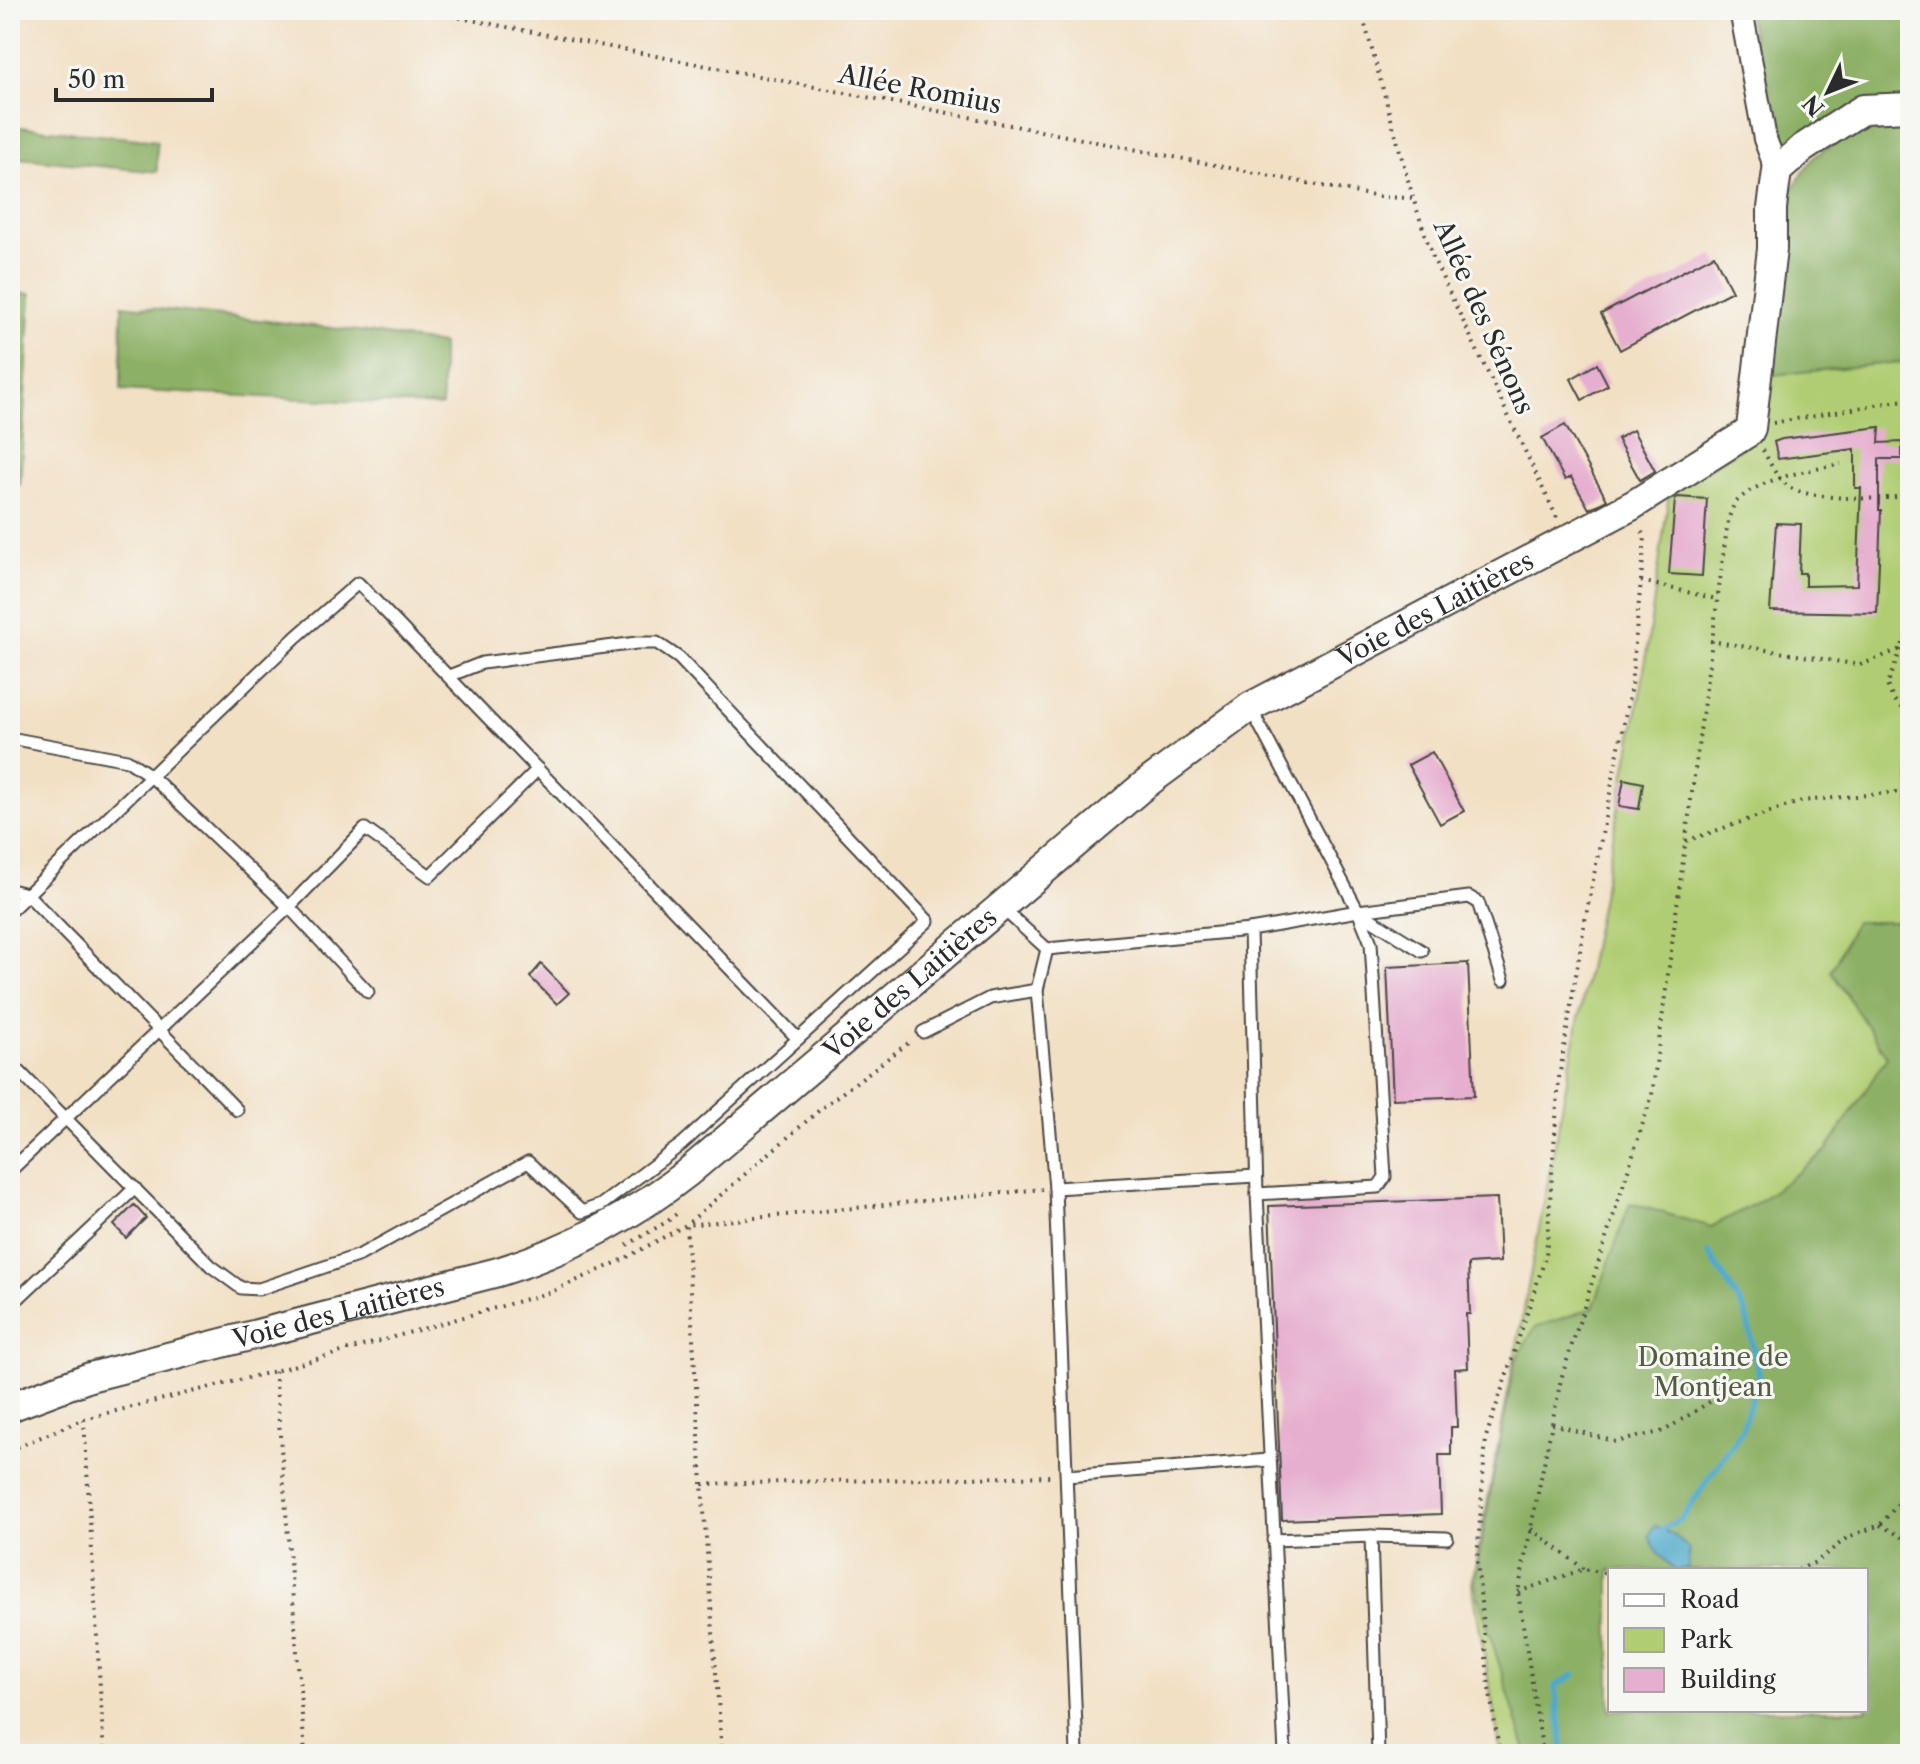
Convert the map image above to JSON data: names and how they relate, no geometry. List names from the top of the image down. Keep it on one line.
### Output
{"streets":{"street":["Voie des Laitières"],"path":["Allée Romius","Allée des Sénons"]},"crossings":[["Allée Romius","Allée des Sénons"],["Allée des Sénons","Voie des Laitières"]],"parks":["Domaine de Montjean"],"legend":["Road","Park","Building"],"scale_bar":"50 m","north":"bottom left"}
